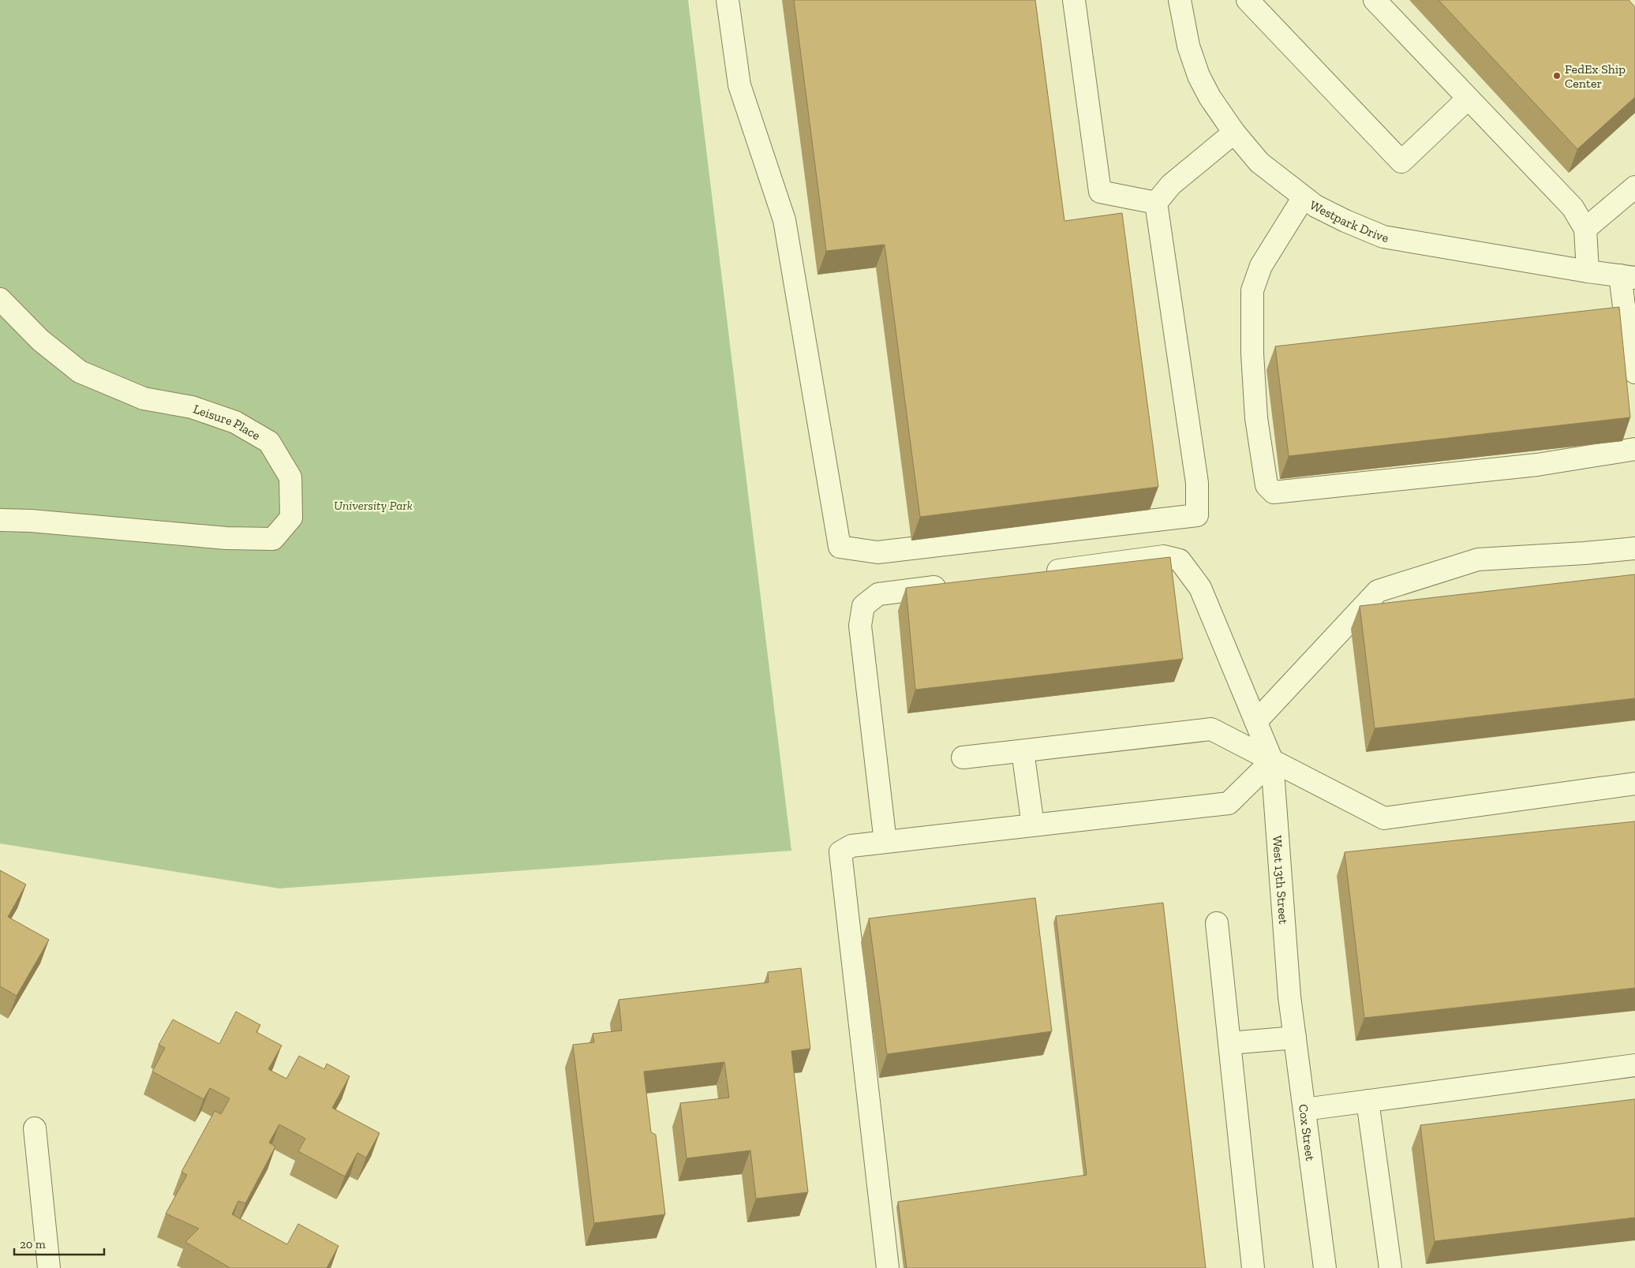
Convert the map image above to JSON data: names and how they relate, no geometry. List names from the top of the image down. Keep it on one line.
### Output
{"streets":{"street":["Westpark Drive","Leisure Place","West 13th Street","Cox Street"]},"crossings":[["West 13th Street","Cox Street"]],"parks":["University Park"],"places":["FedEx Ship Center"],"scale_bar":"20 m"}
